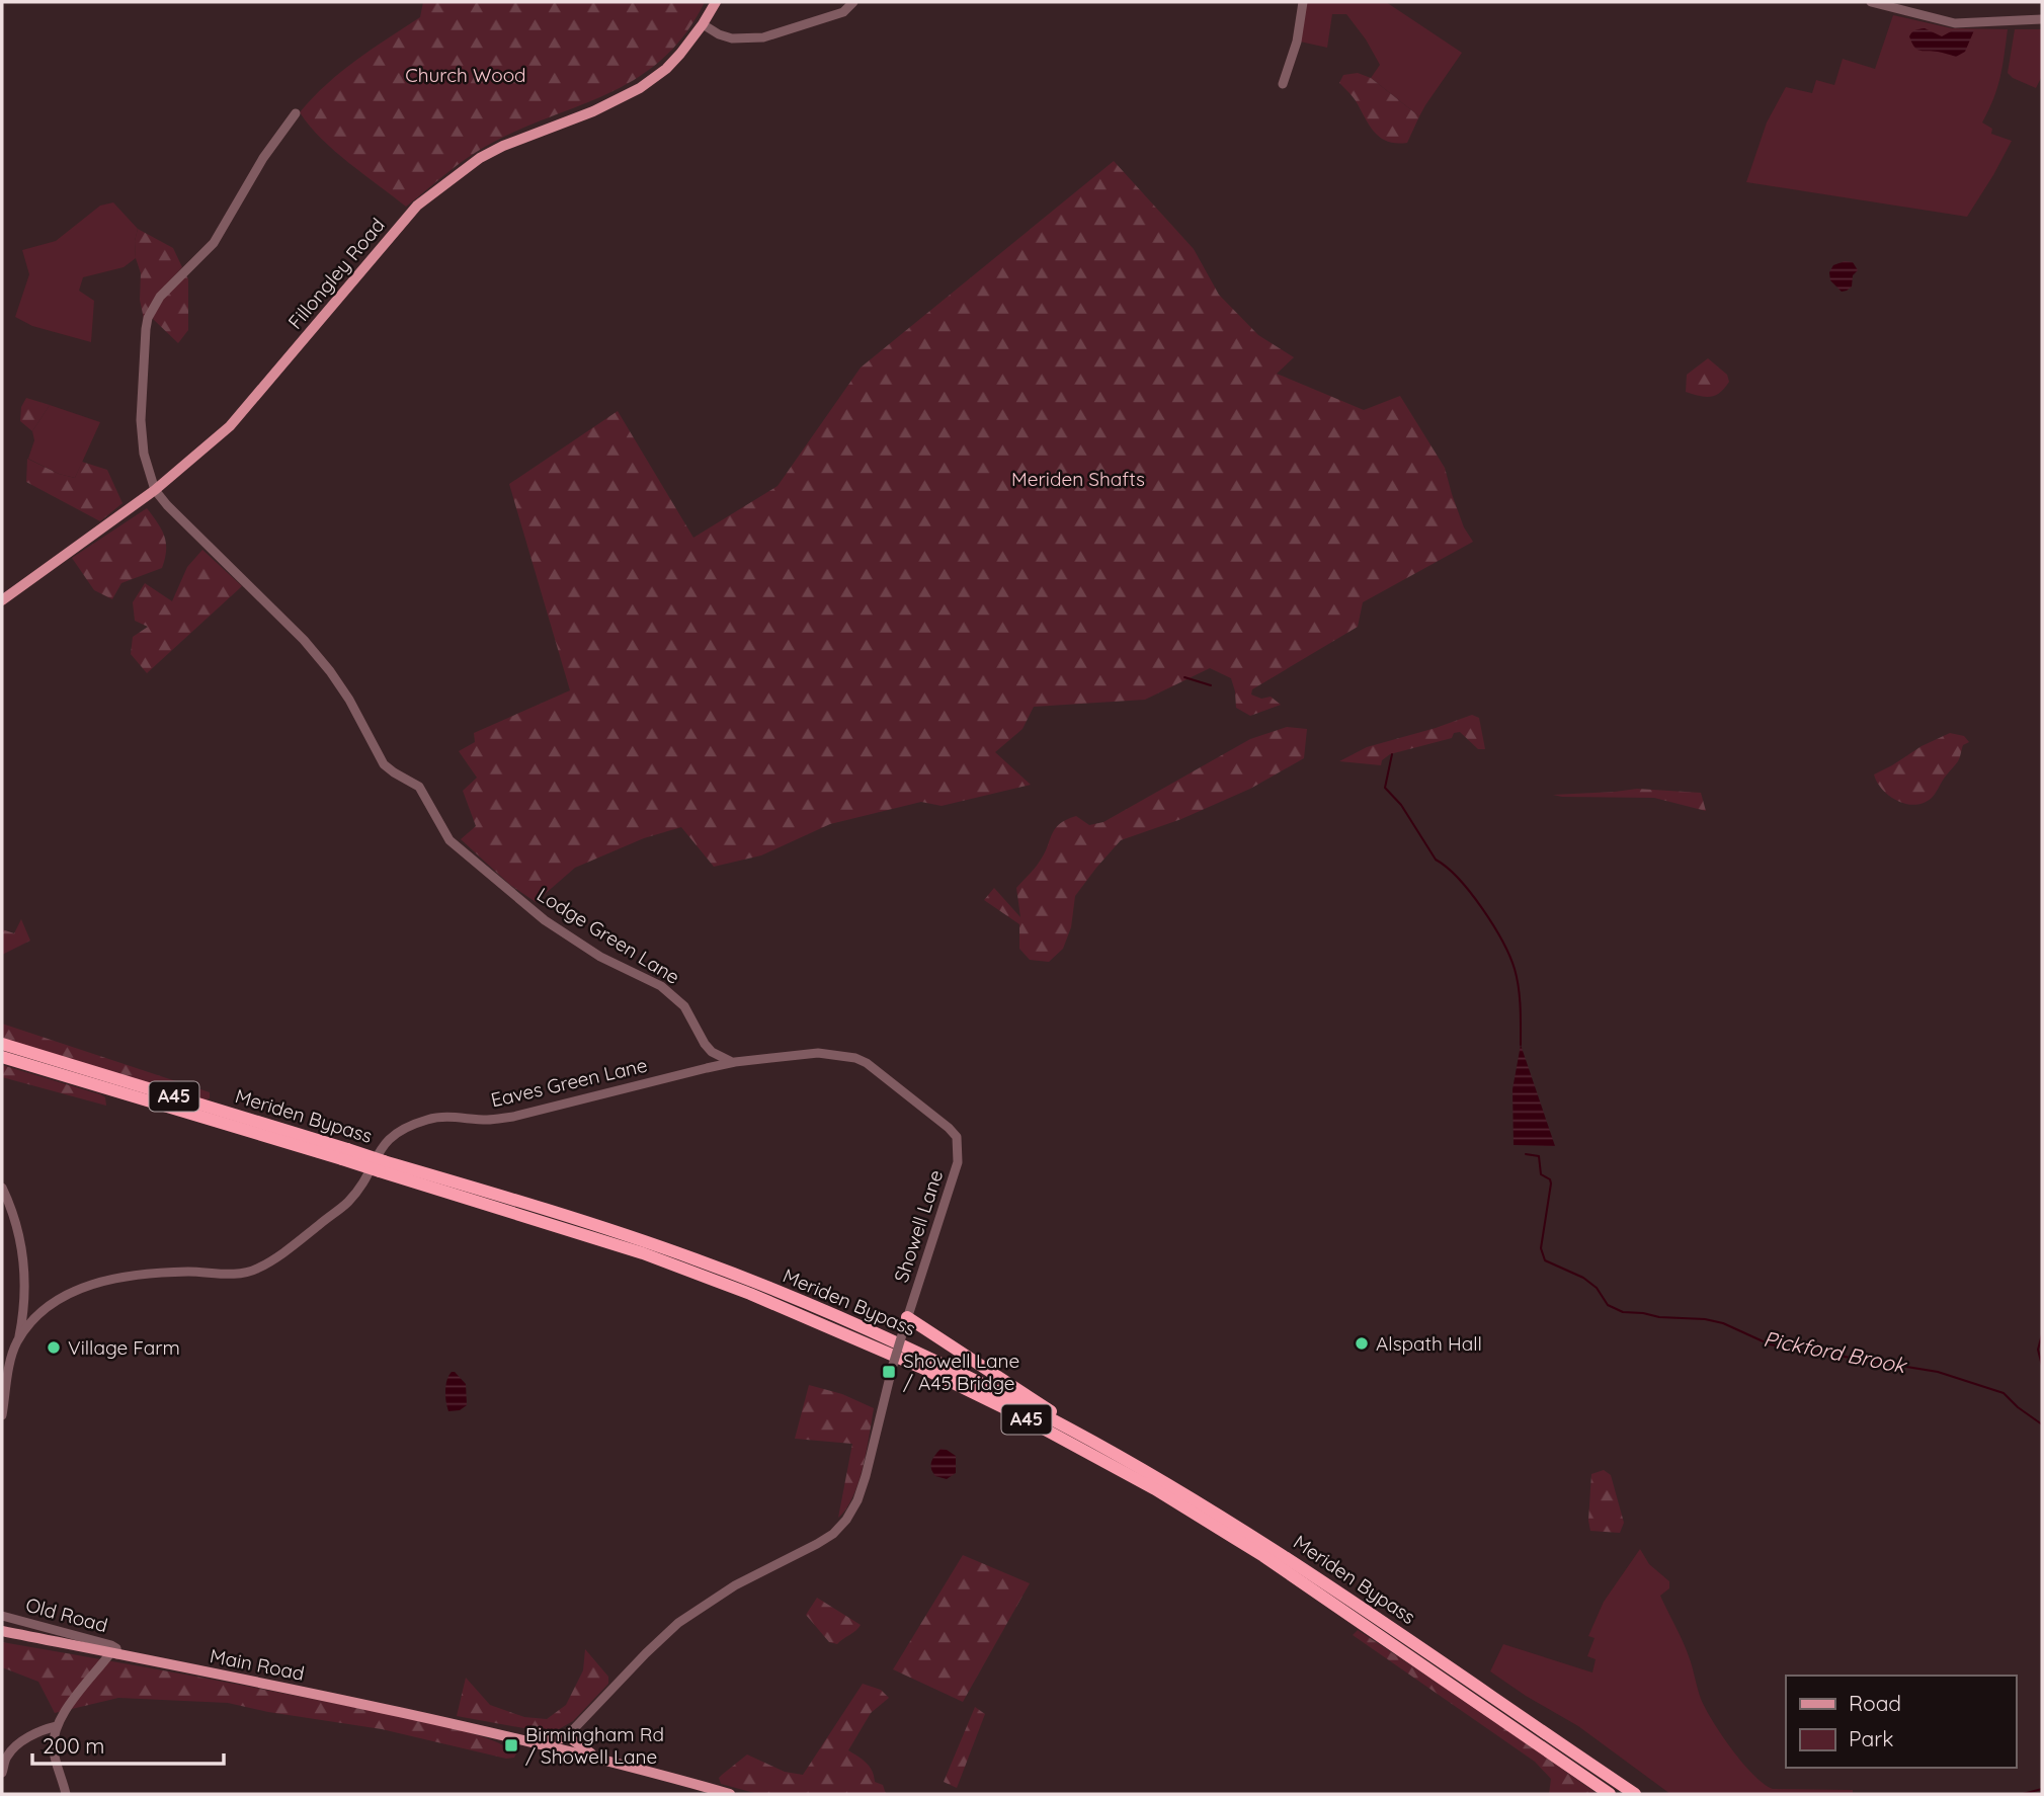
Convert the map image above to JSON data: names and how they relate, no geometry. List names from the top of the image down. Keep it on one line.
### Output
{"streets":{"highway":["A45","Meriden Bypass"],"main road":["Fillongley Road","Main Road"],"street":["Lodge Green Lane","Eaves Green Lane","Showell Lane","Old Road"]},"crossings":[["Fillongley Road","Lodge Green Lane"],["Eaves Green Lane","Showell Lane"],["Showell Lane","Main Road"],["Old Road","Main Road"]],"water":["Pickford Brook"],"parks":["Church Wood","Meriden Shafts"],"places":{"other":["Alspath Hall","Village Farm"],"transit":["Showell Lane / A45 Bridge","Birmingham Rd / Showell Lane"]},"legend":["Road","Park"],"scale_bar":"200 m"}
